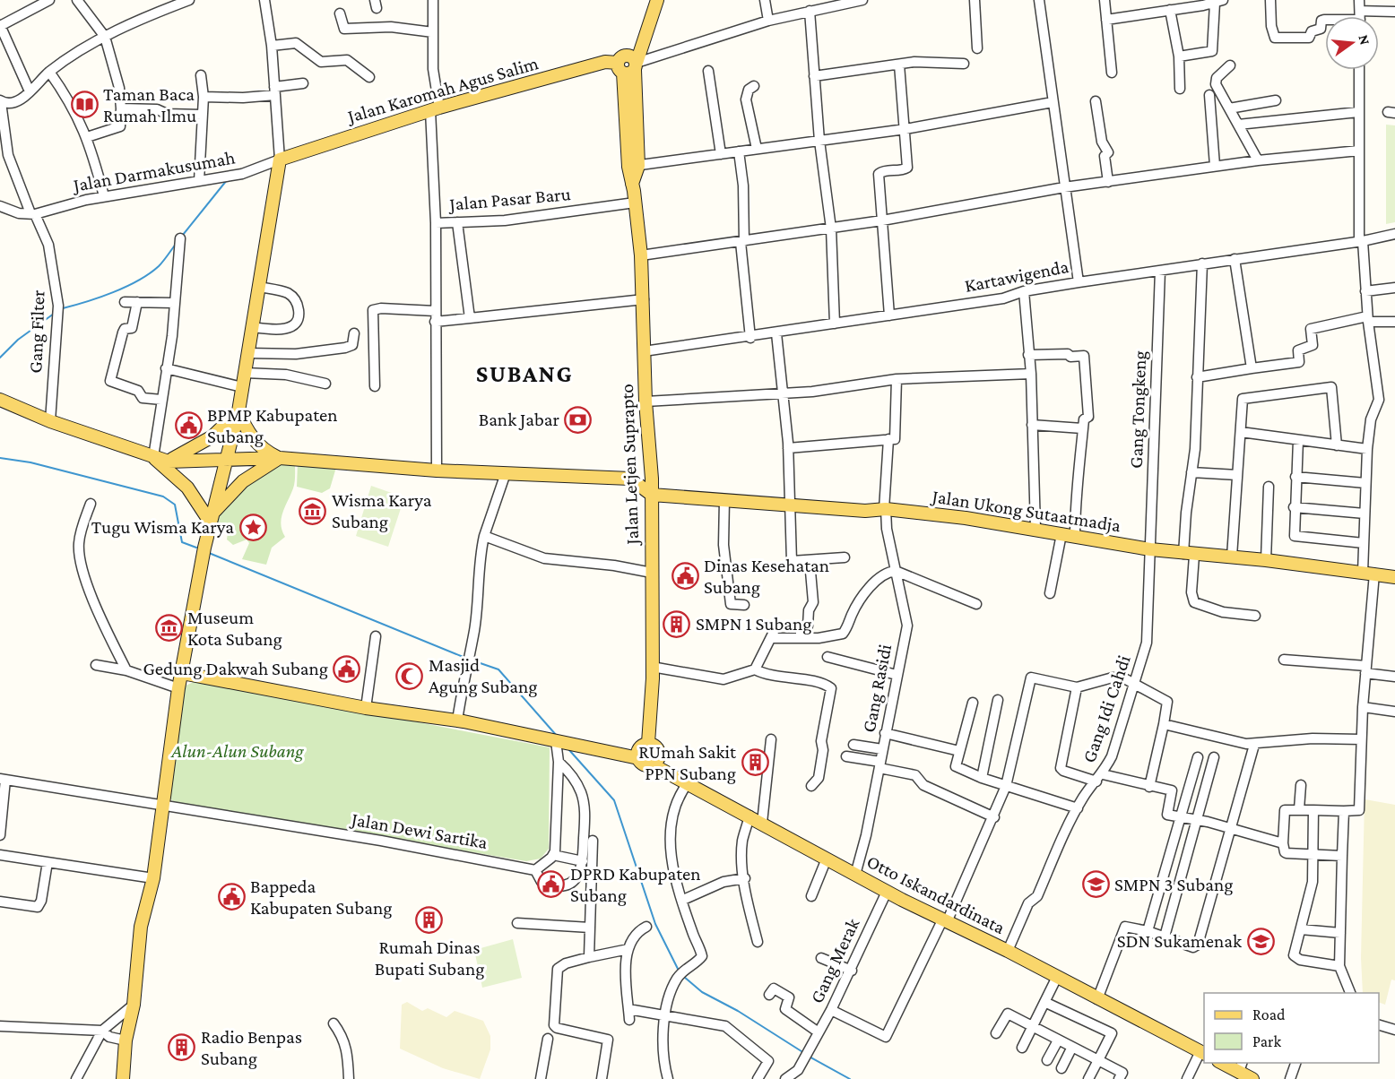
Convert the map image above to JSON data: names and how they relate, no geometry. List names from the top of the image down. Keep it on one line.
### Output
{"streets":{"main road":["Jalan Karomah Agus Salim","Jalan Letjen Suprapto","Jalan Ukong Sutaatmadja","Otto Iskandardinata"],"street":["Jalan Darmakusumah","Jalan Pasar Baru","Kartawigenda","Gang Filter","Gang Tongkeng","Gang Rasidi","Gang Idi Cahdi","Jalan Dewi Sartika","Gang Merak"]},"crossings":[["Jalan Karomah Agus Salim","Jalan Darmakusumah"],["Jalan Karomah Agus Salim","Jalan Pasar Baru"],["Jalan Karomah Agus Salim","Jalan Letjen Suprapto"],["Jalan Darmakusumah","Gang Filter"],["Jalan Pasar Baru","Jalan Letjen Suprapto"],["Kartawigenda","Gang Tongkeng"],["Kartawigenda","Jalan Letjen Suprapto"],["Gang Tongkeng","Jalan Ukong Sutaatmadja"],["Gang Tongkeng","Gang Idi Cahdi"],["Jalan Letjen Suprapto","Jalan Ukong Sutaatmadja"],["Jalan Letjen Suprapto","Otto Iskandardinata"],["Jalan Ukong Sutaatmadja","Gang Rasidi"],["Jalan Ukong Sutaatmadja","Gang Idi Cahdi"],["Gang Rasidi","Otto Iskandardinata"],["Gang Idi Cahdi","Otto Iskandardinata"],["Otto Iskandardinata","Gang Merak"]],"districts":["SUBANG"],"parks":["Alun-Alun Subang"],"places":{"library":["Taman Baca Rumah Ilmu"],"bank":["Bank Jabar"],"public building":["BPMP Kabupaten Subang","Dinas Kesehatan Subang","Gedung Dakwah Subang","DPRD Kabupaten Subang","Bappeda Kabupaten Subang"],"museum":["Wisma Karya Subang","Museum Kota Subang"],"place":["Tugu Wisma Karya"],"building":["SMPN 1 Subang","RUmah Sakit PPN Subang","Rumah Dinas Bupati Subang","Radio Benpas Subang"],"mosque":["Masjid Agung Subang"],"school or university":["SMPN 3 Subang","SDN Sukamenak"]},"legend":["Road","Park"],"north":"right"}
